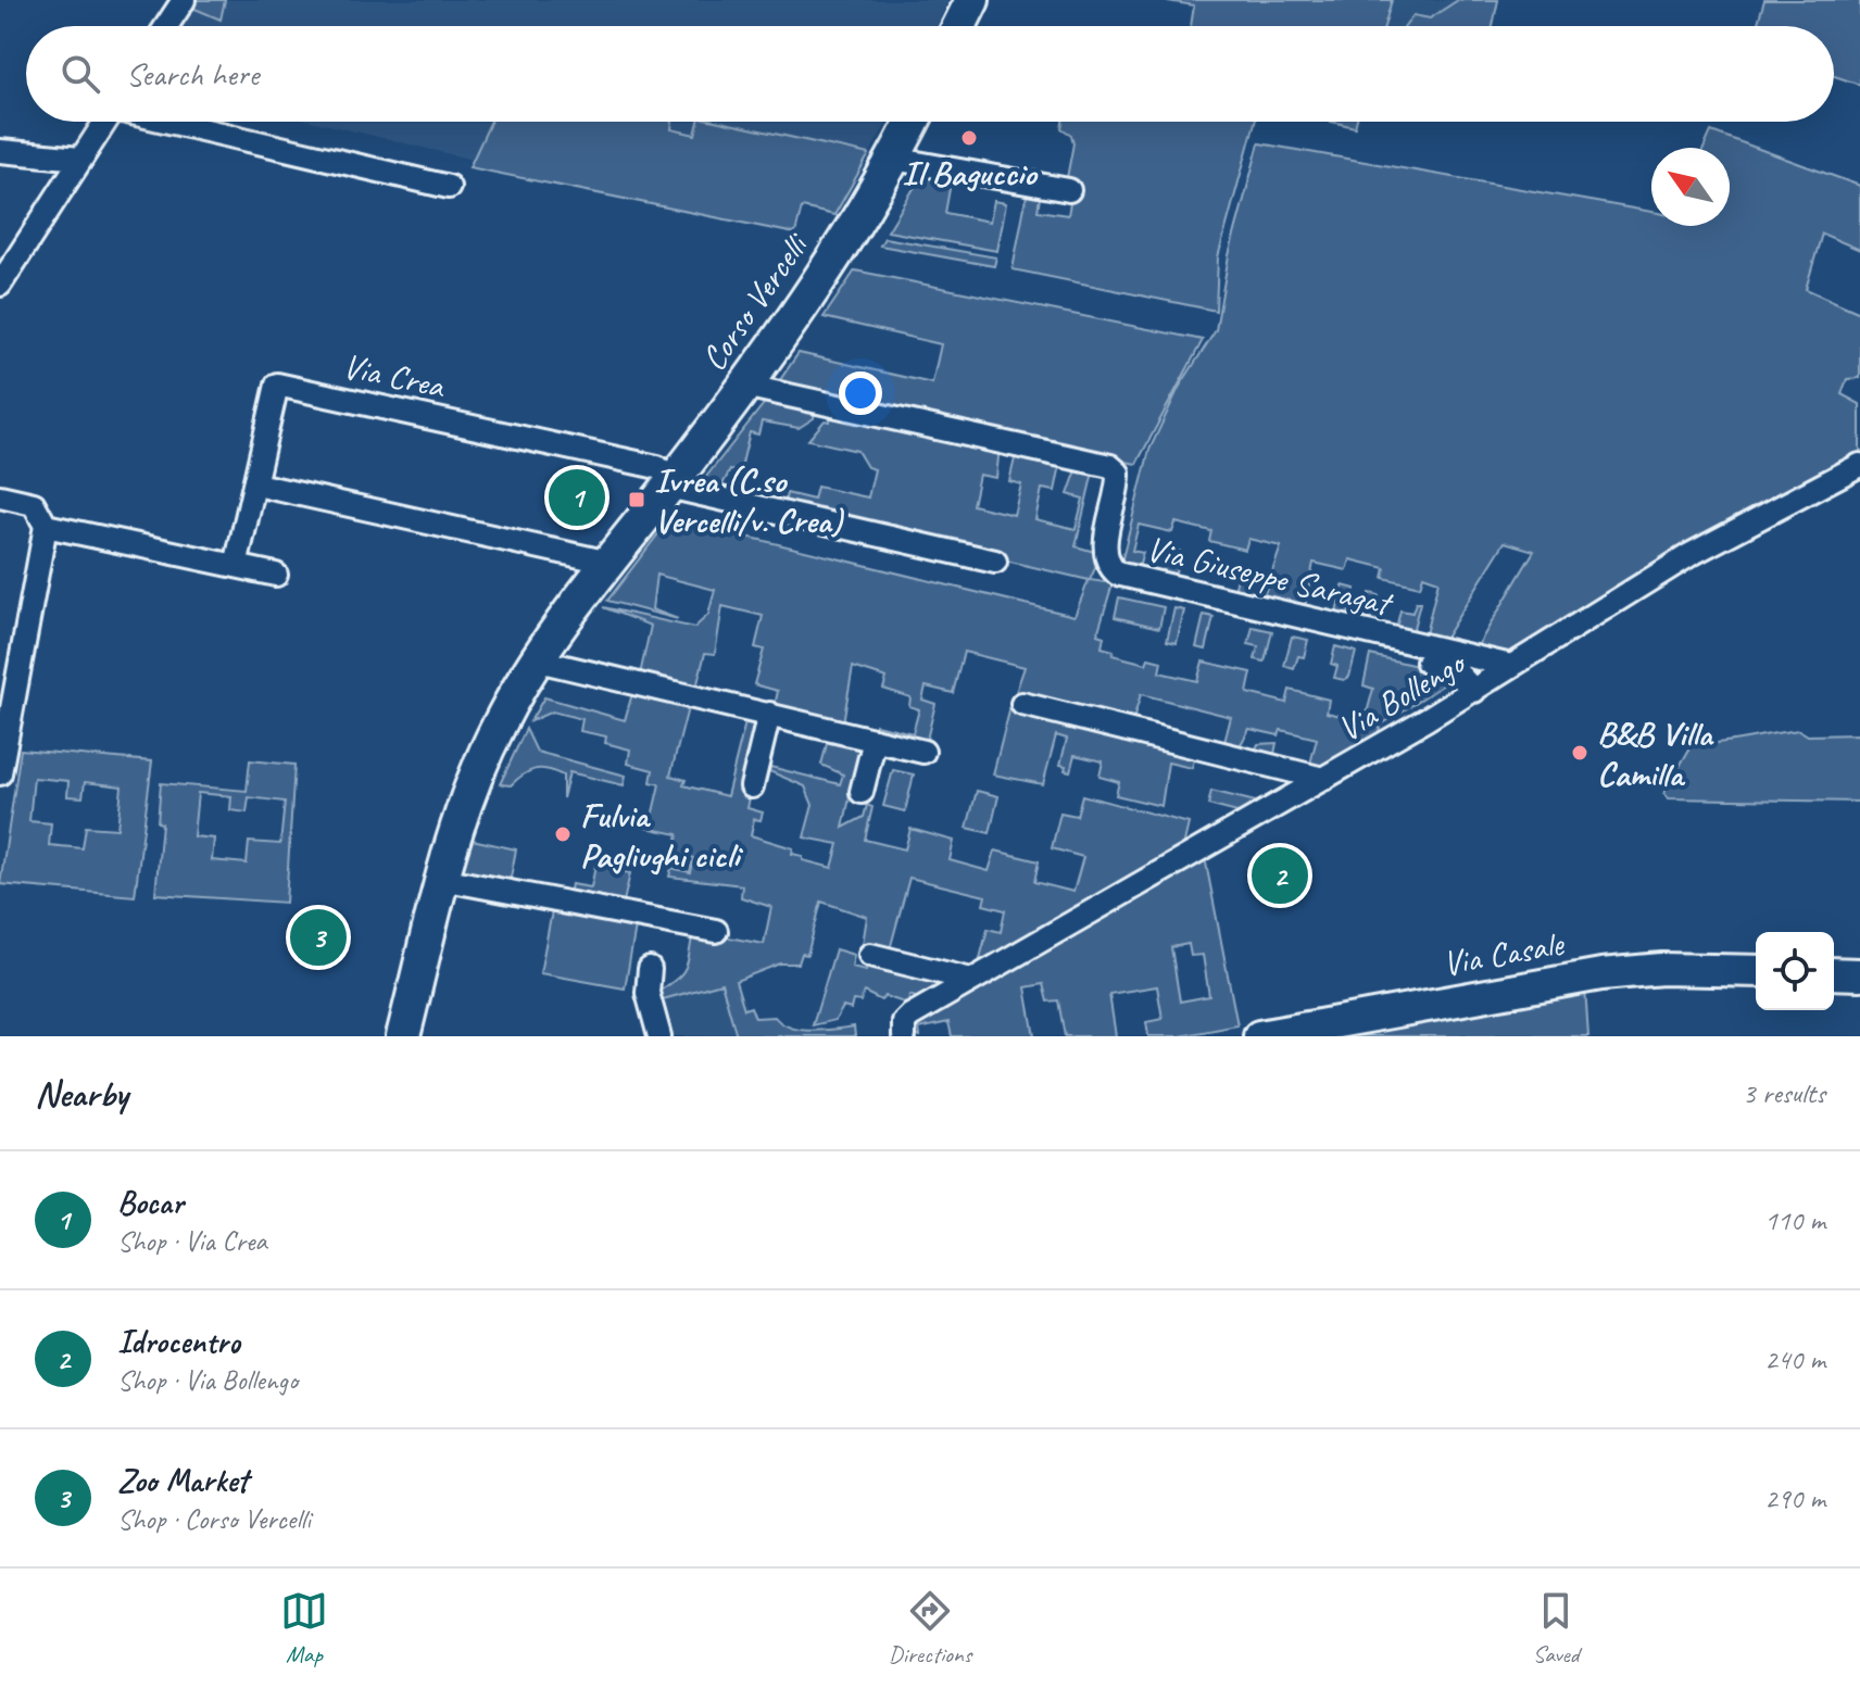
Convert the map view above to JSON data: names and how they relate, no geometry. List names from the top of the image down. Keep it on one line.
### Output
{"streets":{"main road":["Corso Vercelli","Via Casale"],"street":["Via Crea","Via Giuseppe Saragat","Via Bollengo"]},"crossings":[["Corso Vercelli","Via Crea"],["Corso Vercelli","Via Giuseppe Saragat"],["Via Giuseppe Saragat","Via Bollengo"]],"places":{"other":["Il Baguccio","B&B Villa Camilla","Fulvia Pagliughi cicli"],"transit":["Ivrea (C.so Vercelli/v. Crea)"]},"north":"top left","page":{"search":"Search here","pins":["1","2","3"],"heading":["Nearby","3 results"],"list":[{"mark":"1","name":"Bocar","note":"Shop · Via Crea","value":"110 m"},{"mark":"2","name":"Idrocentro","note":"Shop · Via Bollengo","value":"240 m"},{"mark":"3","name":"Zoo Market","note":"Shop · Corso Vercelli","value":"290 m"}],"nav":["Map","Directions","Saved"]}}
